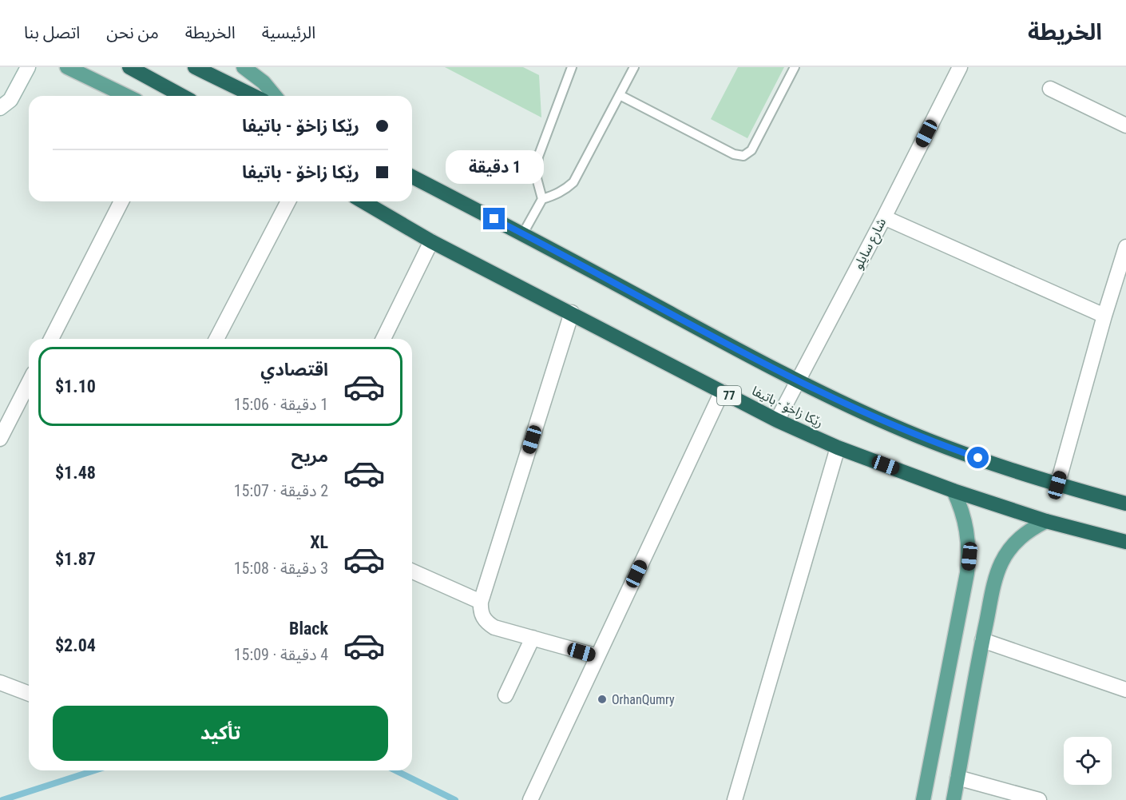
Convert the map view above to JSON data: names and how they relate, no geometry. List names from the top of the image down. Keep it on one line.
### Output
{"streets":{"highway":["77","رێکا زاخۆ - باتیفا"],"street":["شارع سايلو"]},"crossings":[["شارع سايلو","رێکا زاخۆ - باتیفا"]],"places":["OrhanQumry"],"page":{"header":"الخريطة","nav":["الرئيسية","الخريطة","من نحن","اتصل بنا"],"banner":["رێکا زاخۆ - باتیفا","رێکا زاخۆ - باتیفا"],"bubble":"1 دقيقة","list":[{"name":"اقتصادي","note":"1 دقيقة · 15:06","value":"$1.10"},{"name":"مريح","note":"2 دقيقة · 15:07","value":"$1.48"},{"name":"XL","note":"3 دقيقة · 15:08","value":"$1.87"},{"name":"Black","note":"4 دقيقة · 15:09","value":"$2.04"}],"buttons":"تأكيد"}}
